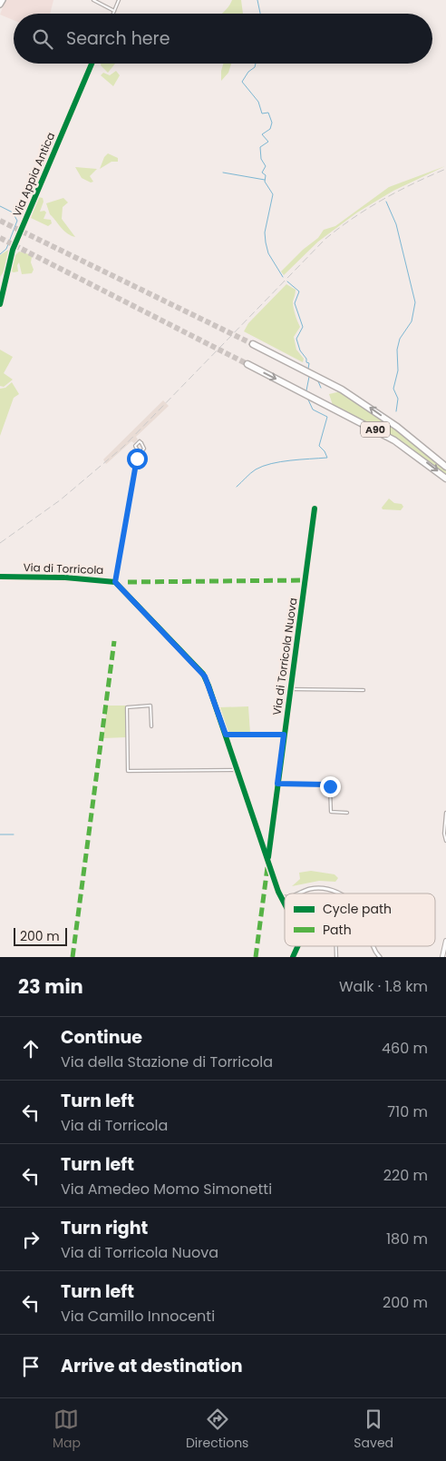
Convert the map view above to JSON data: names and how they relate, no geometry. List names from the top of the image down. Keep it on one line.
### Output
{"streets":{"highway":["A90"],"street":["Via Appia Antica","Via di Torricola","Via di Torricola Nuova"]},"crossings":[["Via di Torricola","Via di Torricola Nuova"]],"legend":["Cycle path","Path"],"scale_bar":"200 m","page":{"search":"Search here","scale":"200 m","heading":["23 min","Walk · 1.8 km"],"list":[["Continue","Via della Stazione di Torricola","460 m"],["Turn left","Via di Torricola","710 m"],["Turn left","Via Amedeo Momo Simonetti","220 m"],["Turn right","Via di Torricola Nuova","180 m"],["Turn left","Via Camillo Innocenti","200 m"],"Arrive at destination"],"nav":["Map","Directions","Saved"]}}
